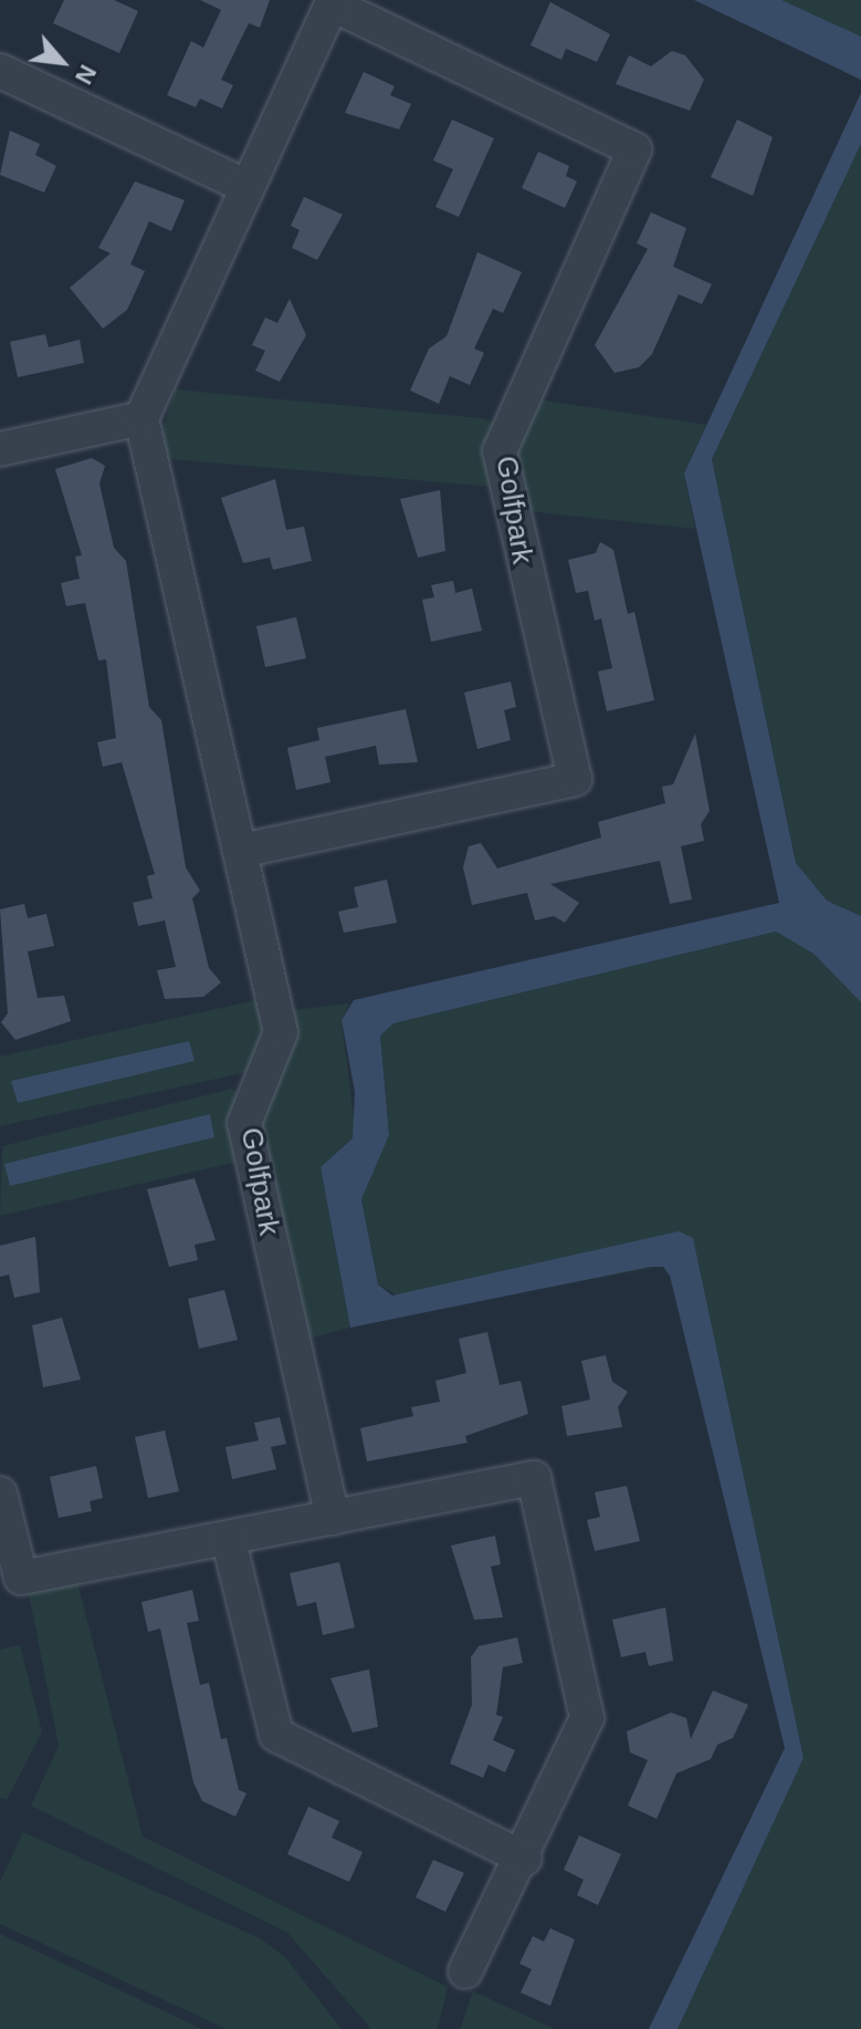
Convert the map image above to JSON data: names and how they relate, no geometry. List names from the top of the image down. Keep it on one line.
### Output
{"streets":{"street":["Golfpark"]},"north":"bottom right"}
